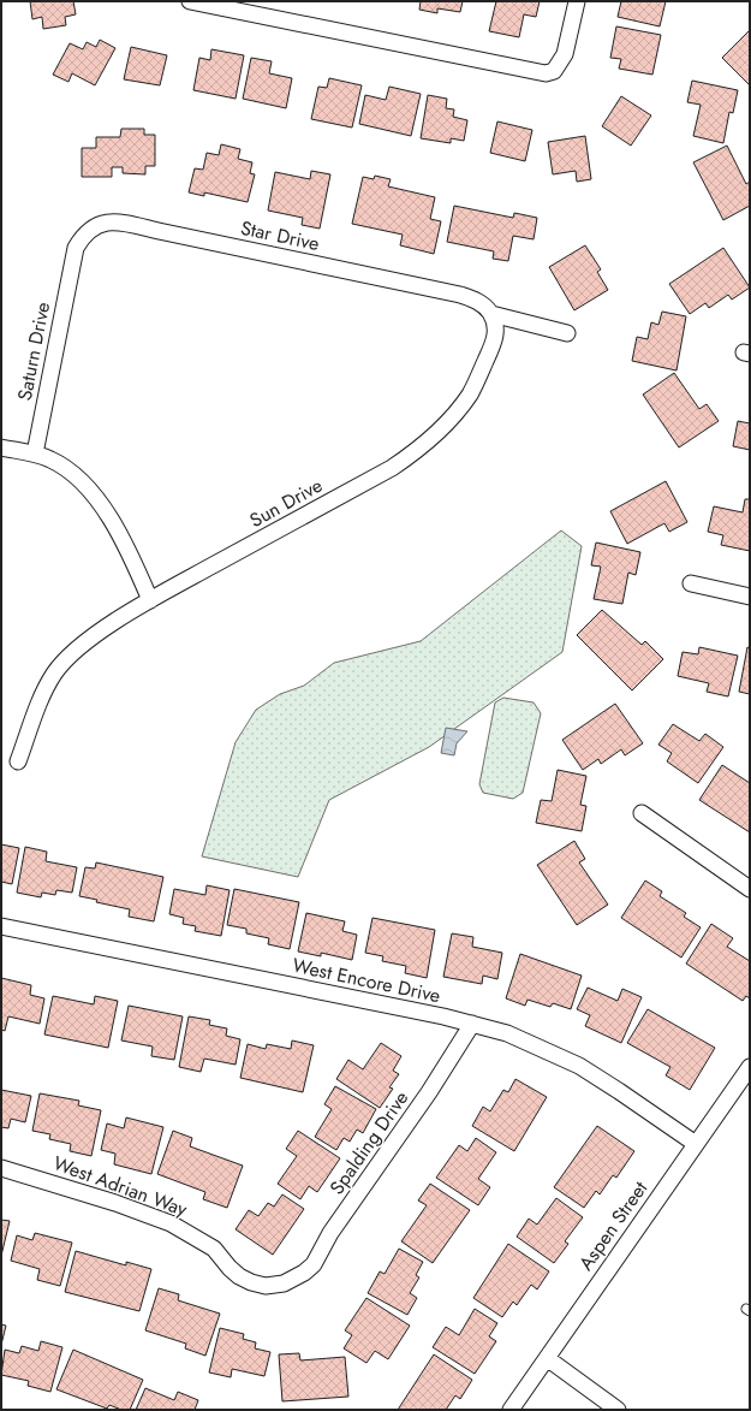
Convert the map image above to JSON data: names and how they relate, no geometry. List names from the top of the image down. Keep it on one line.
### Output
{"streets":{"street":["Star Drive","Saturn Drive","Sun Drive","West Encore Drive","Spalding Drive","West Adrian Way","Aspen Street"]},"crossings":[["Star Drive","Saturn Drive"],["Star Drive","Sun Drive"],["West Encore Drive","Spalding Drive"],["West Encore Drive","Aspen Street"],["Spalding Drive","West Adrian Way"]]}
